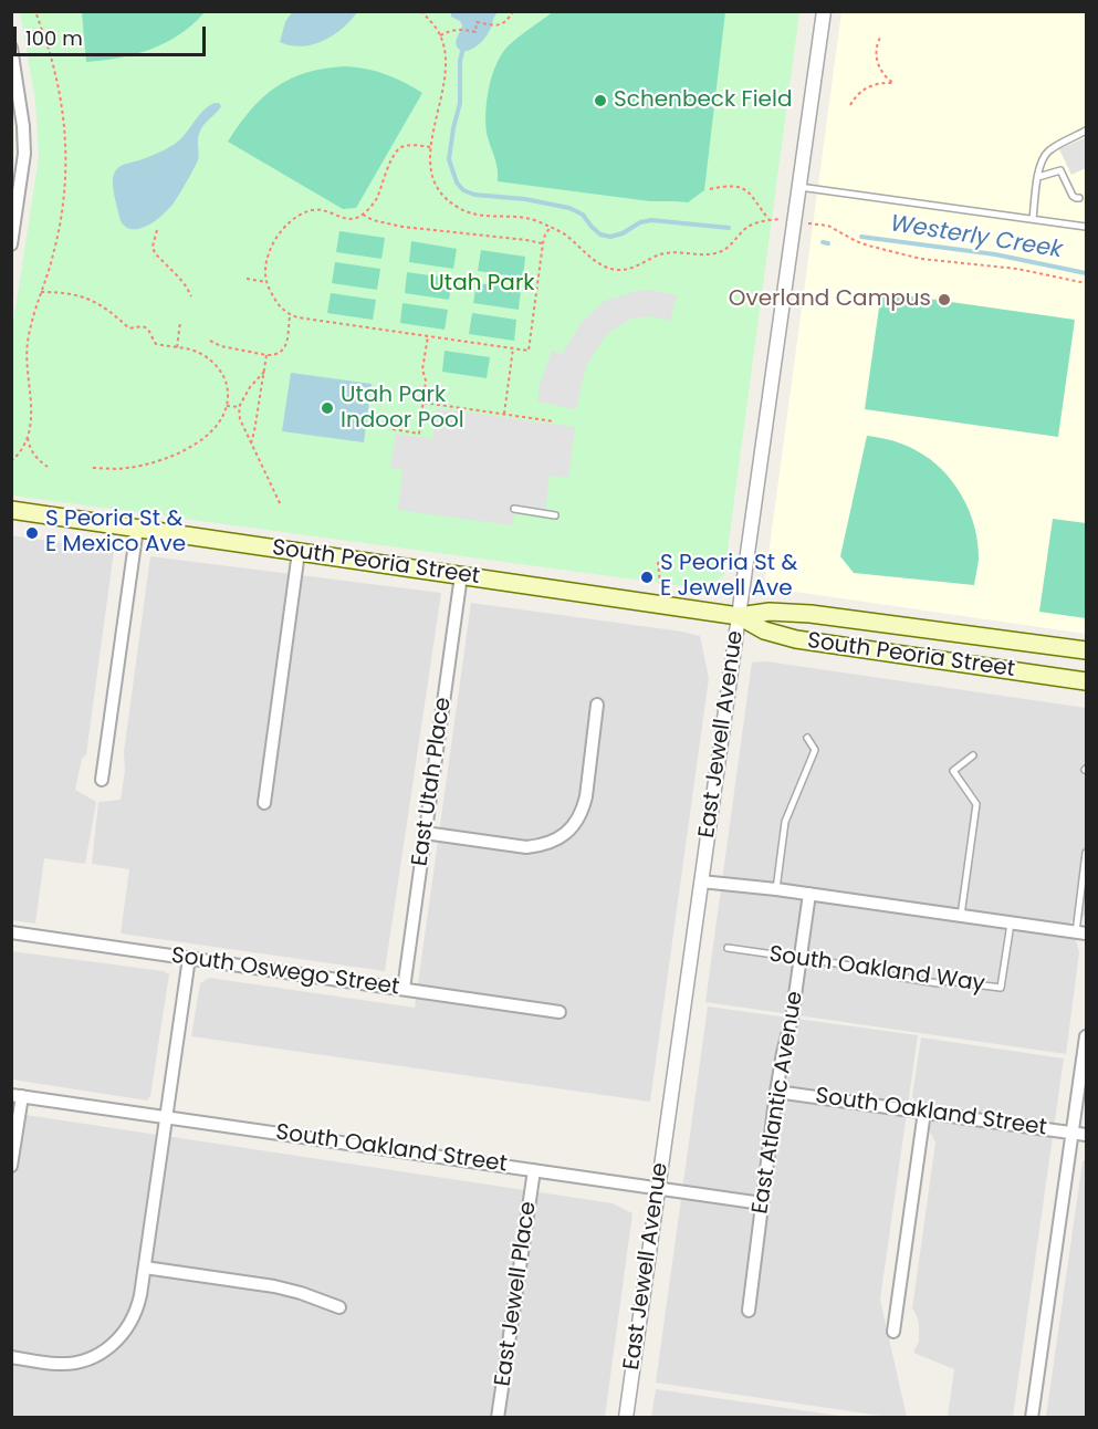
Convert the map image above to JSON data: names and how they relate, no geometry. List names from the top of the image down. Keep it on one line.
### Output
{"streets":{"main road":["South Peoria Street"],"street":["East Jewell Avenue","East Utah Place","South Oswego Street","East Atlantic Avenue","South Oakland Street","East Jewell Place"],"lane":["South Oakland Way"]},"crossings":[["South Peoria Street","East Jewell Avenue"],["South Peoria Street","East Utah Place"],["East Jewell Avenue","South Oakland Street"],["East Utah Place","South Oswego Street"],["South Oakland Way","East Atlantic Avenue"],["East Atlantic Avenue","South Oakland Street"],["South Oakland Street","East Jewell Place"]],"water":["Westerly Creek"],"parks":["Utah Park"],"places":["Schenbeck Field","Overland Campus","Utah Park Indoor Pool","S Peoria St & E Mexico Ave","S Peoria St & E Jewell Ave"],"scale_bar":"100 m"}
